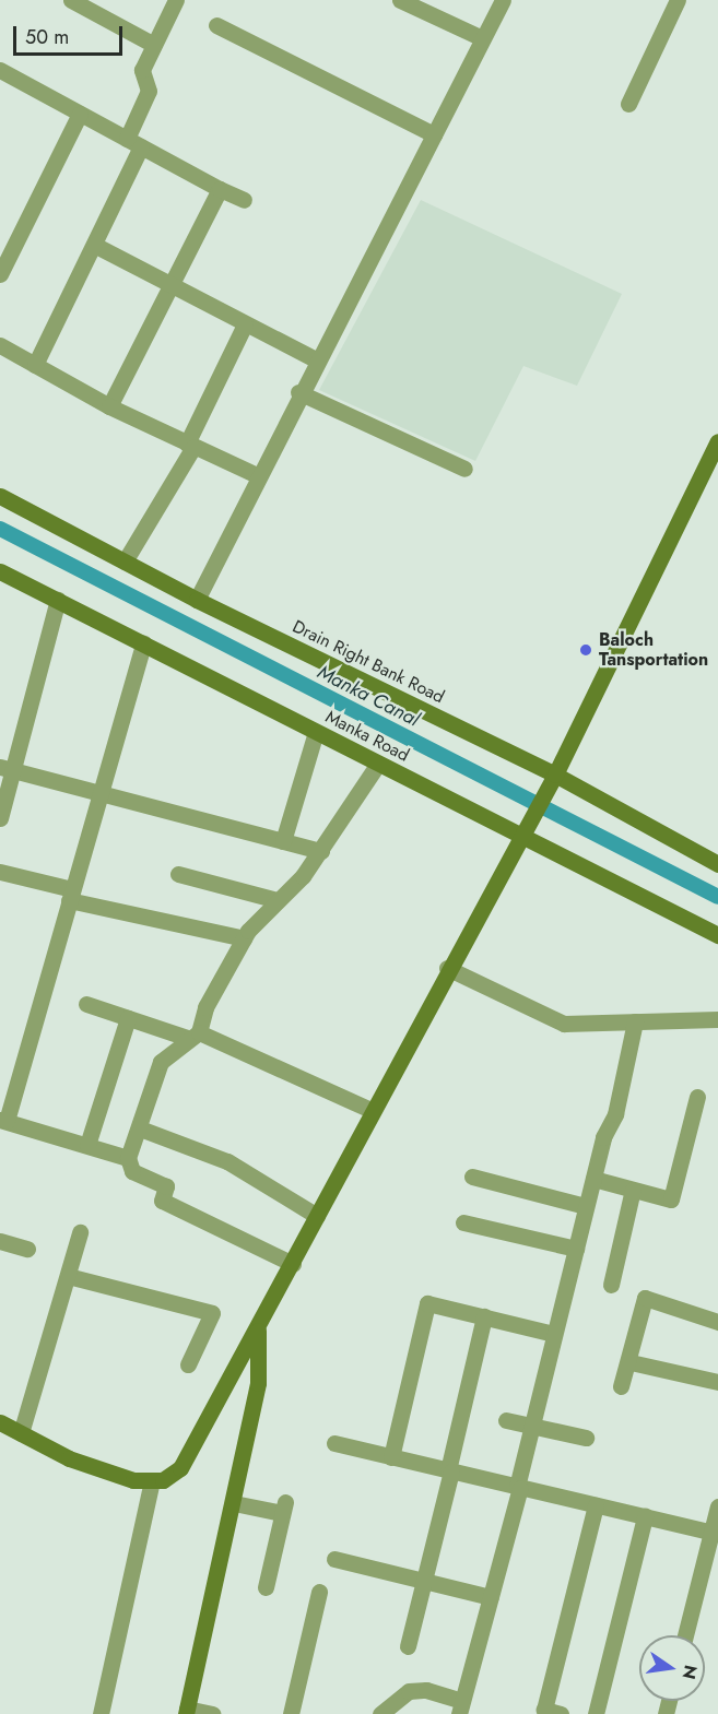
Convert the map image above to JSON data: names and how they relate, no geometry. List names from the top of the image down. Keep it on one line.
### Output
{"streets":{"main road":["Drain Right Bank Road","Manka Road"]},"water":["Manka Canal"],"places":["Baloch Tansportation"],"scale_bar":"50 m","north":"right"}
